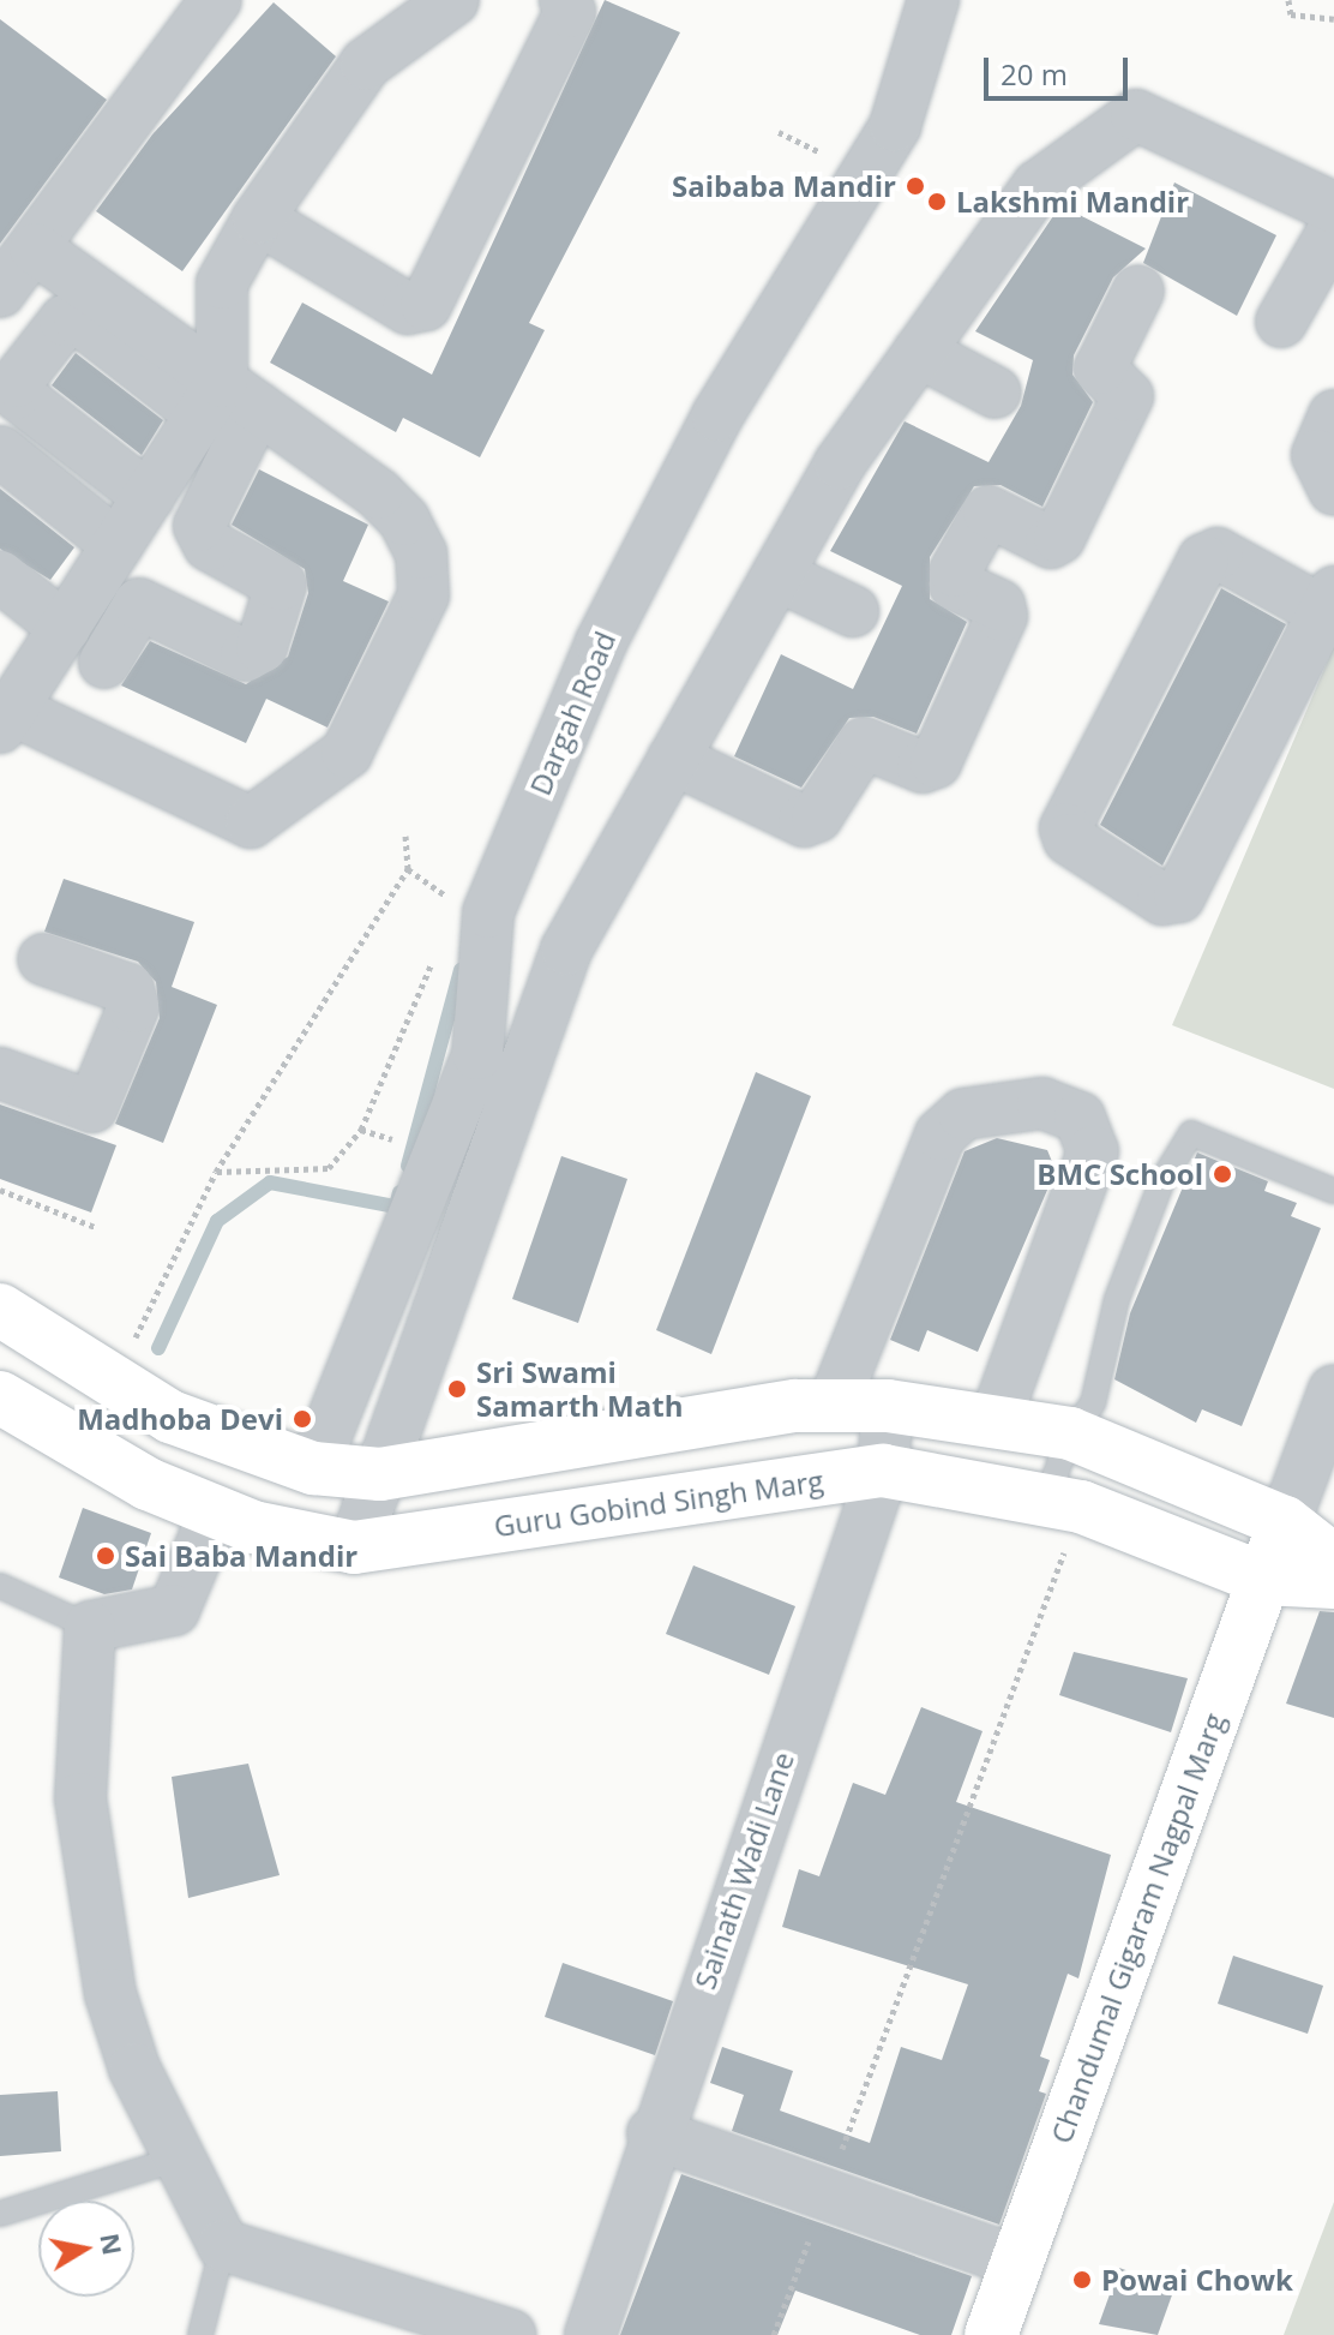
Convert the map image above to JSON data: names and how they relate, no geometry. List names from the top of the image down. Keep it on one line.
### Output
{"streets":{"street":["Dargah Road","Guru Gobind Singh Marg","Sainath Wadi Lane","Chandumal Gigaram Nagpal Marg"]},"crossings":[["Guru Gobind Singh Marg","Sainath Wadi Lane"],["Guru Gobind Singh Marg","Chandumal Gigaram Nagpal Marg"]],"places":["Saibaba Mandir","Lakshmi Mandir","BMC School","Sri Swami Samarth Math","Madhoba Devi","Sai Baba Mandir","Powai Chowk"],"scale_bar":"20 m","north":"right"}
